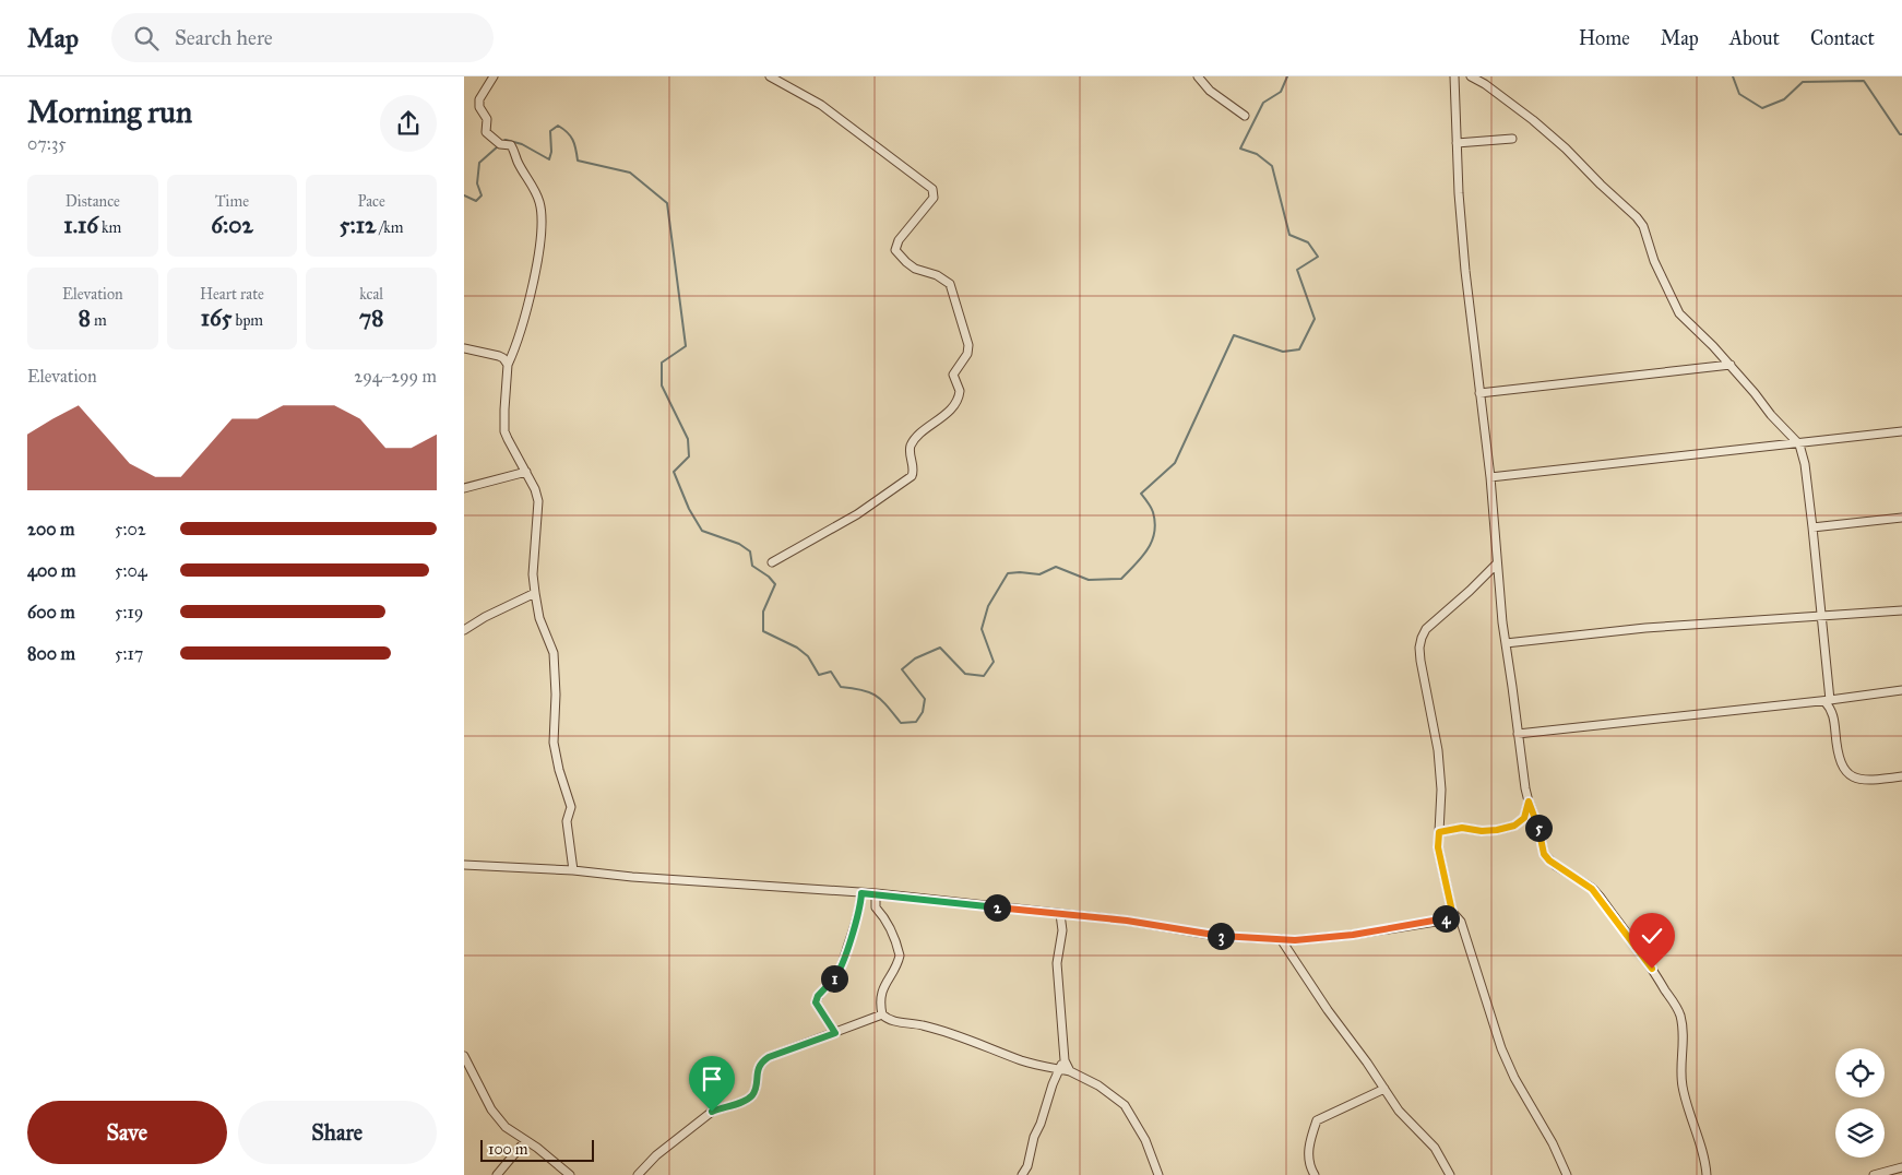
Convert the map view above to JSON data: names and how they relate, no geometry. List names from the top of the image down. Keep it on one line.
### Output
{"scale_bar":"100 m","page":{"header":"Map","search":"Search here","nav":["Home","Map","About","Contact"],"heading":["Morning run","07:35"],"stats":[["Distance","1.16 km"],["Time","6:02"],["Pace","5:12 /km"],["Elevation","8 m"],["Heart rate","165 bpm"],["kcal","78"]],"chart":["Elevation","294–299 m"],"list":[{"name":"200 m","note":"5:02"},{"name":"400 m","note":"5:04"},{"name":"600 m","note":"5:19"},{"name":"800 m","note":"5:17"}],"pins":["5","2","4","3","1"],"buttons":["Save","Share"],"scale":"100 m"}}
